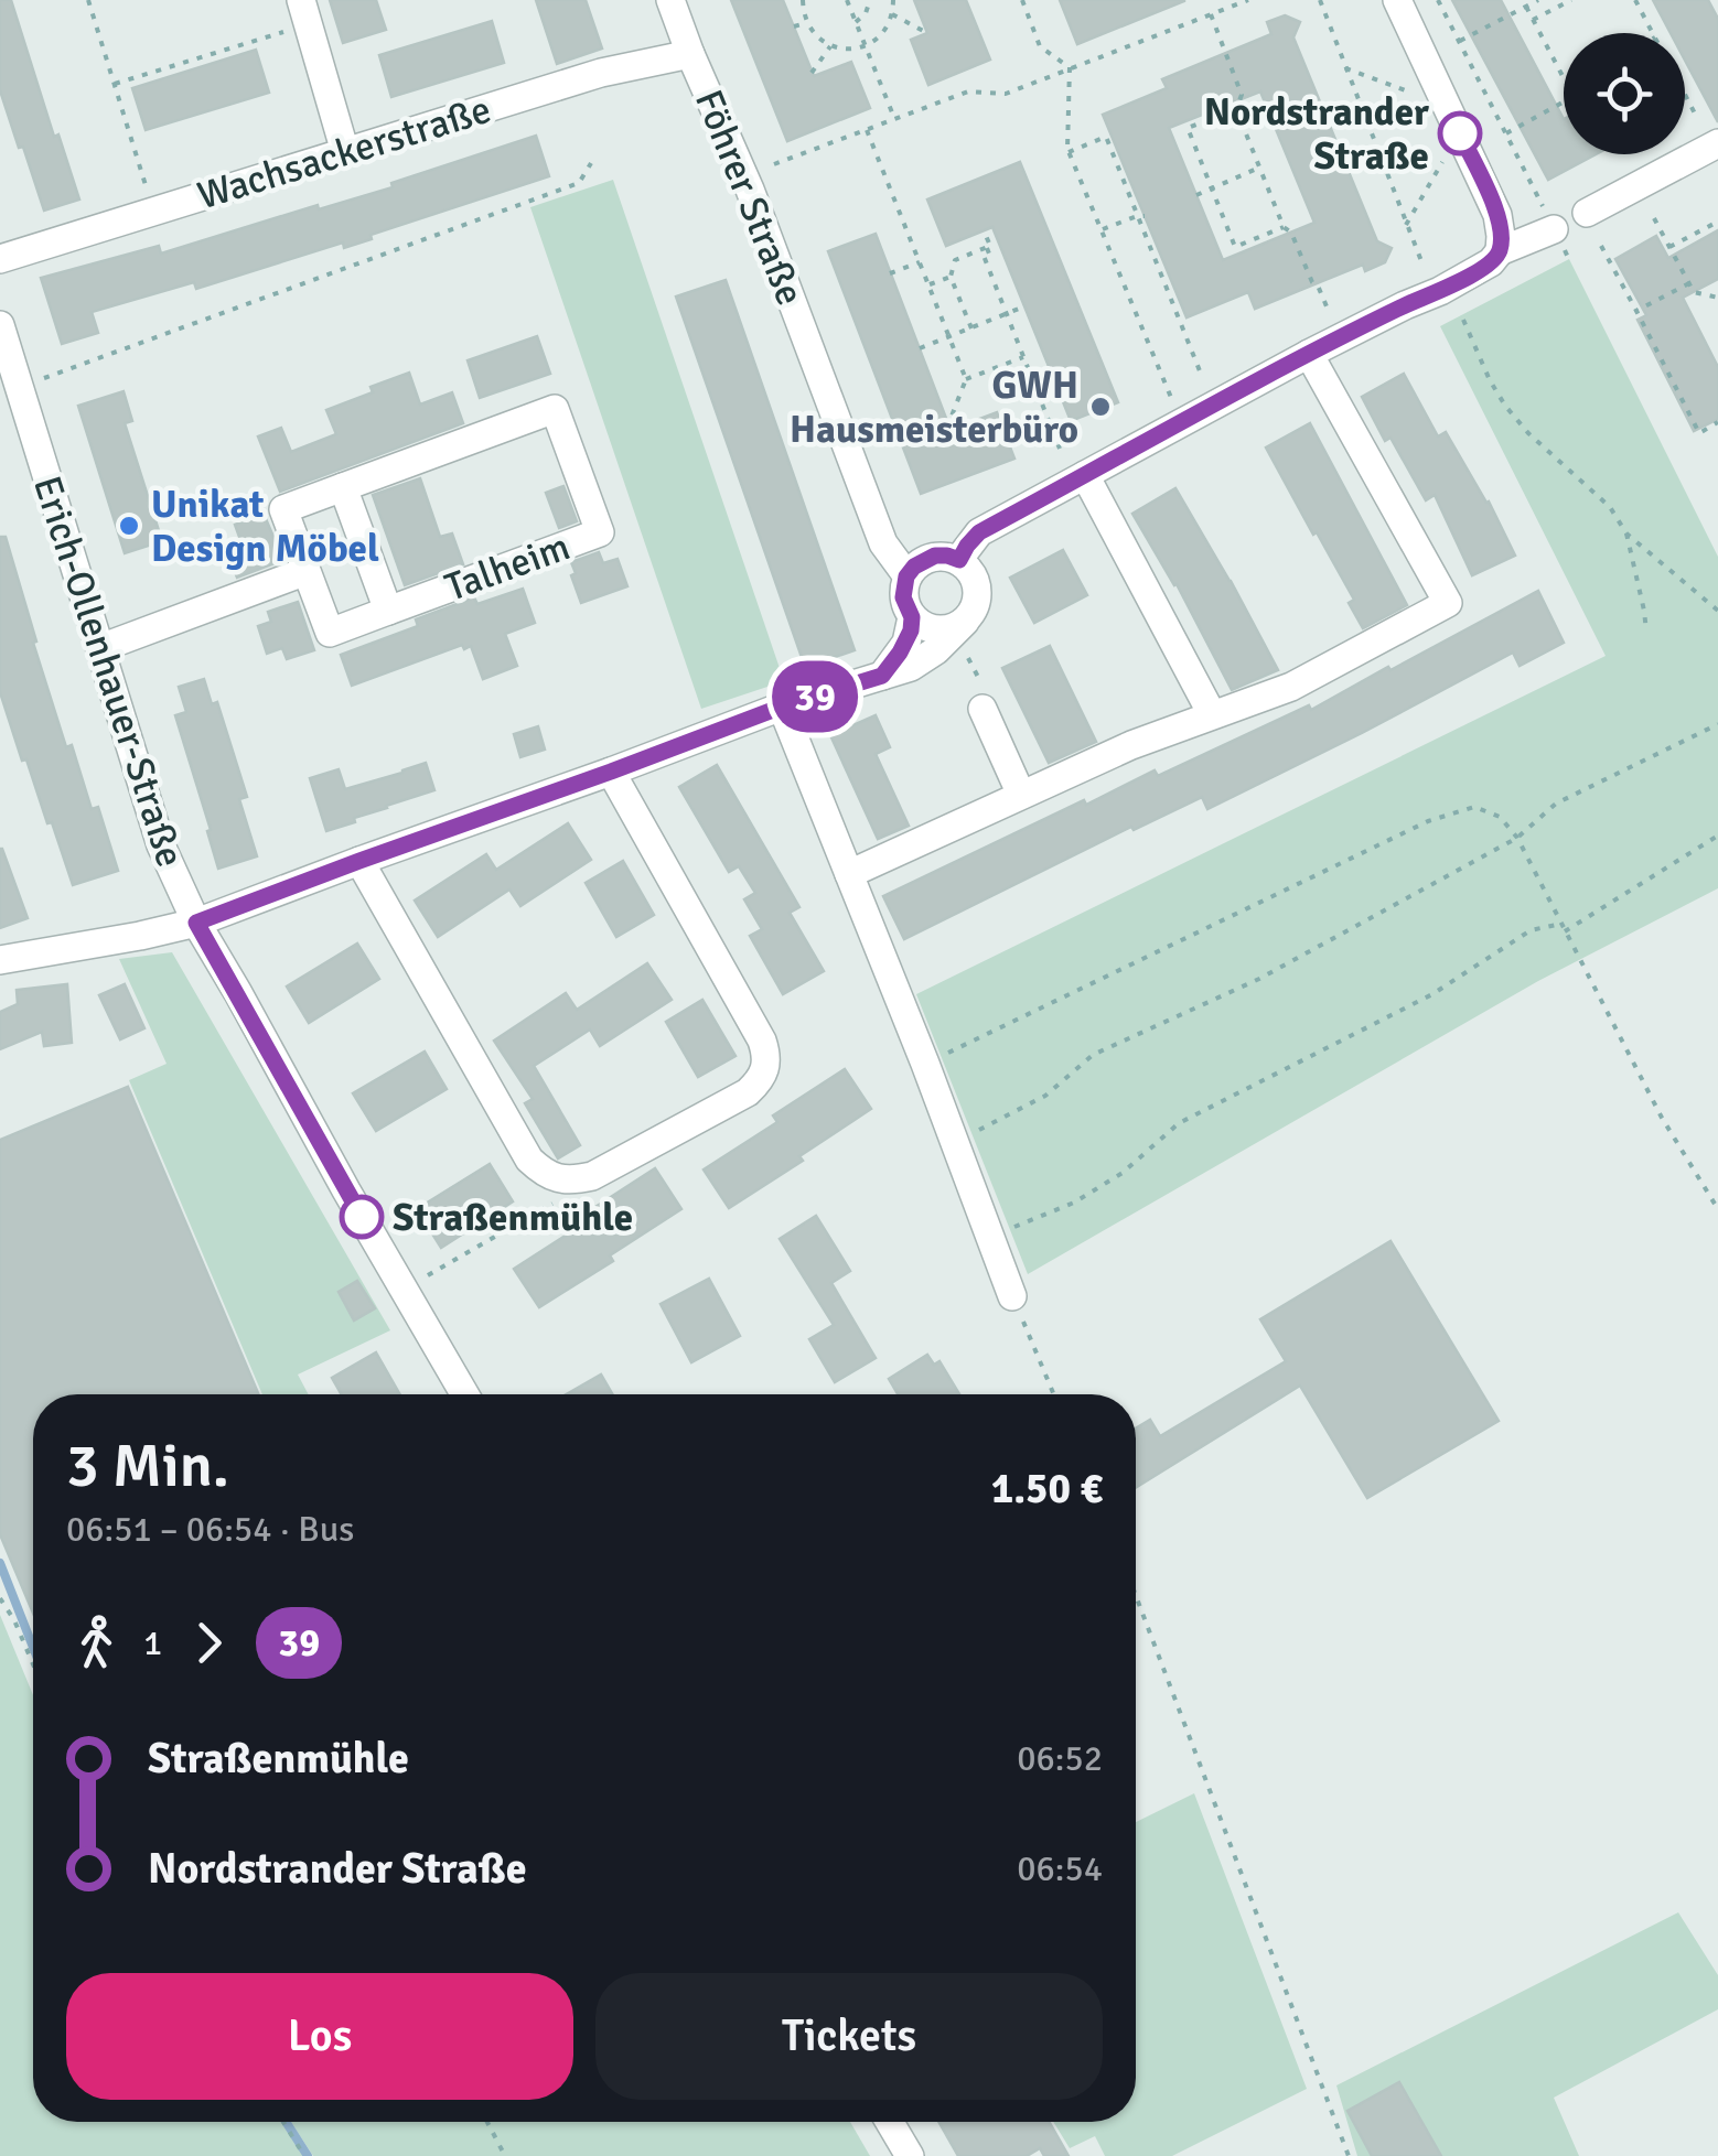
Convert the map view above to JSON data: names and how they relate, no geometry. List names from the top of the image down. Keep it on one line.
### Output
{"streets":{"street":["Wachsackerstraße","Föhrer Straße","Talheim","Erich-Ollenhauer-Straße"]},"crossings":[["Wachsackerstraße","Föhrer Straße"]],"places":["Nordstrander Straße","GWH Hausmeisterbüro","Unikat Design Möbel","Straßenmühle"],"lines":["bus line 39"],"page":{"on_map":"39","heading":["3 Min.","06:51 – 06:54 · Bus","1.50 €"],"legs":["1","39"],"list":[{"name":"Straßenmühle","value":"06:52"},{"name":"Nordstrander Straße","value":"06:54"}],"buttons":["Los","Tickets"]}}
